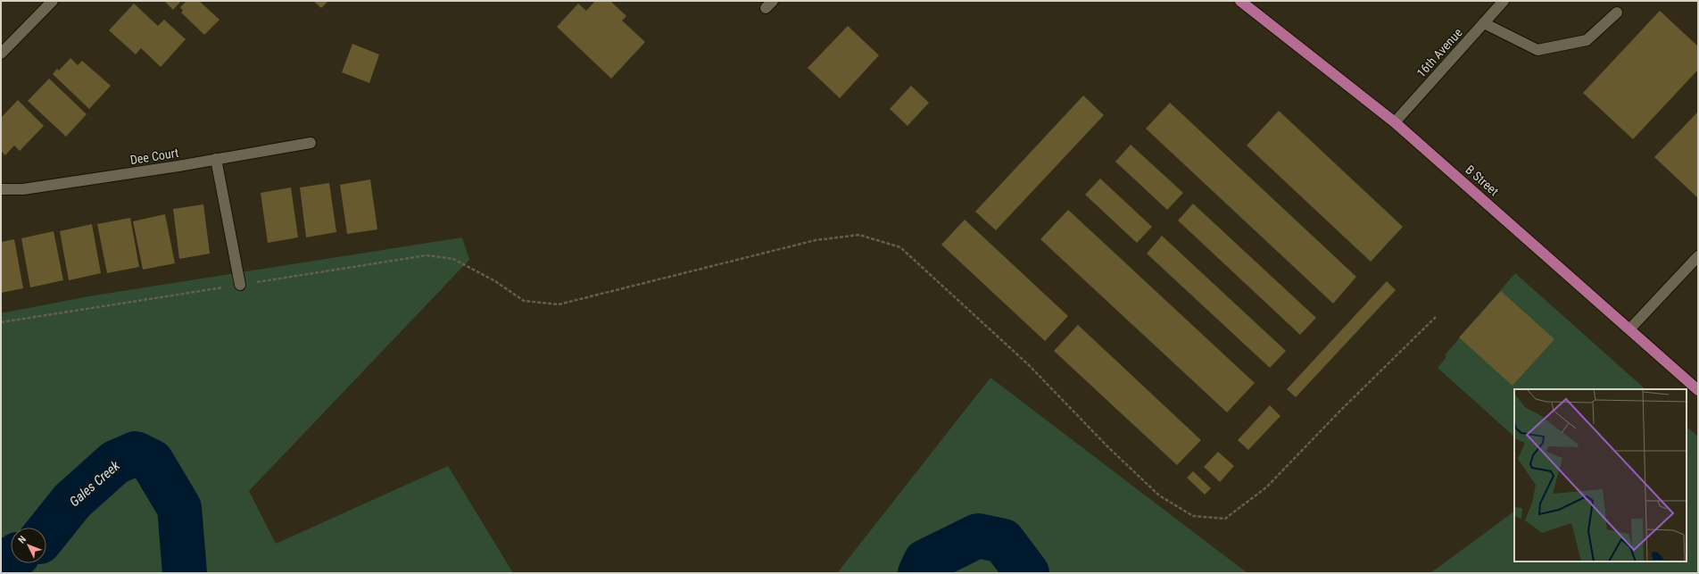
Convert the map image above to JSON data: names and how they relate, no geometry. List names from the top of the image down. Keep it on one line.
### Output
{"streets":{"main road":["B Street"],"street":["16th Avenue","Dee Court"]},"crossings":[["16th Avenue","B Street"]],"water":["Gales Creek"],"north":"top left"}
